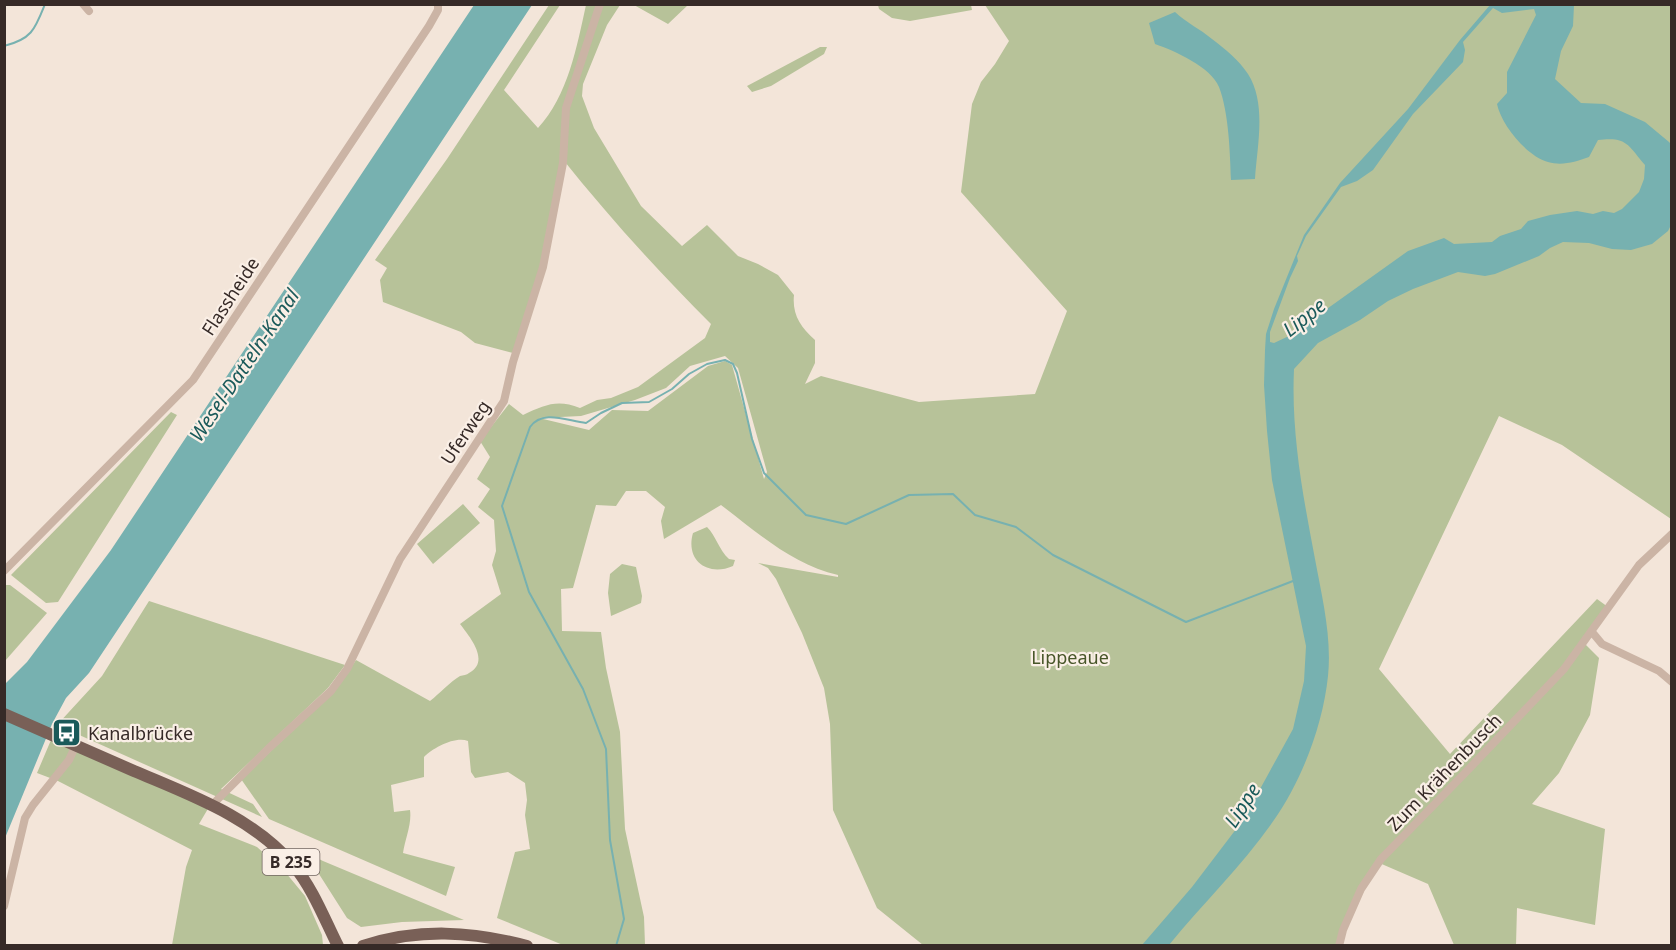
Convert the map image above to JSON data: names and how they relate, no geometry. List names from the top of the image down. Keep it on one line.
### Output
{"streets":{"main road":["B 235"],"street":["Flassheide","Uferweg","Zum Krähenbusch"]},"crossings":[["Uferweg","B 235"]],"water":["Lippe","Wesel-Datteln-Kanal"],"parks":["Lippeaue"],"places":{"bus stop":["Kanalbrücke"]}}
